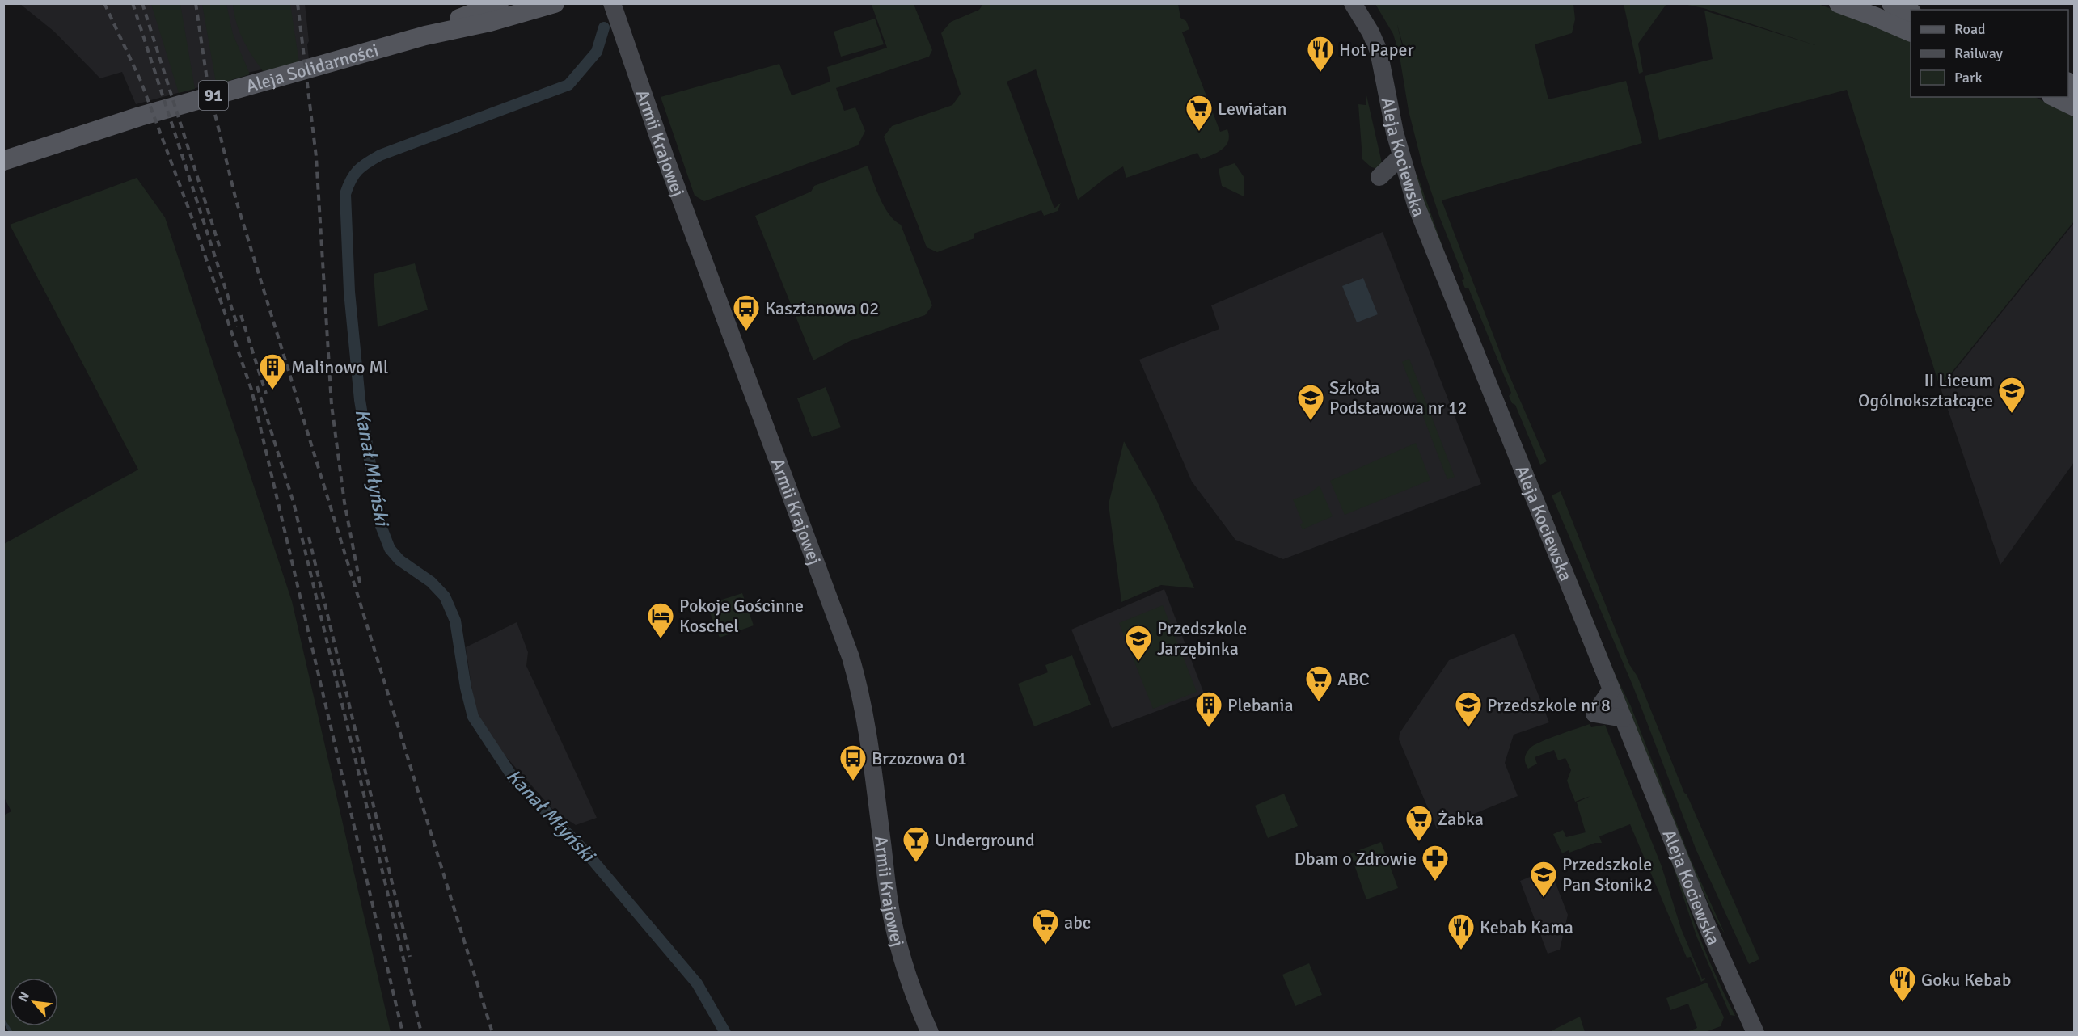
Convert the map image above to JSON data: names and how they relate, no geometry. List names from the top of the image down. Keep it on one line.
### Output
{"streets":{"main road":["Aleja Solidarności","91"],"street":["Armii Krajowej","Aleja Kociewska"]},"water":["Kanał Młyński"],"places":{"restaurant":["Hot Paper","Kebab Kama","Goku Kebab"],"supermarket":["Lewiatan","ABC","Żabka","abc"],"bus stop":["Kasztanowa 02","Brzozowa 01"],"building":["Malinowo Ml","Plebania"],"school or university":["II Liceum Ogólnokształcące","Szkoła Podstawowa nr 12","Przedszkole Jarzębinka","Przedszkole nr 8","Przedszkole Pan Słonik2"],"hotel":["Pokoje Gościnne Koschel"],"bar":["Underground"],"pharmacy":["Dbam o Zdrowie"]},"legend":["Road","Railway","Park"],"north":"top left"}
